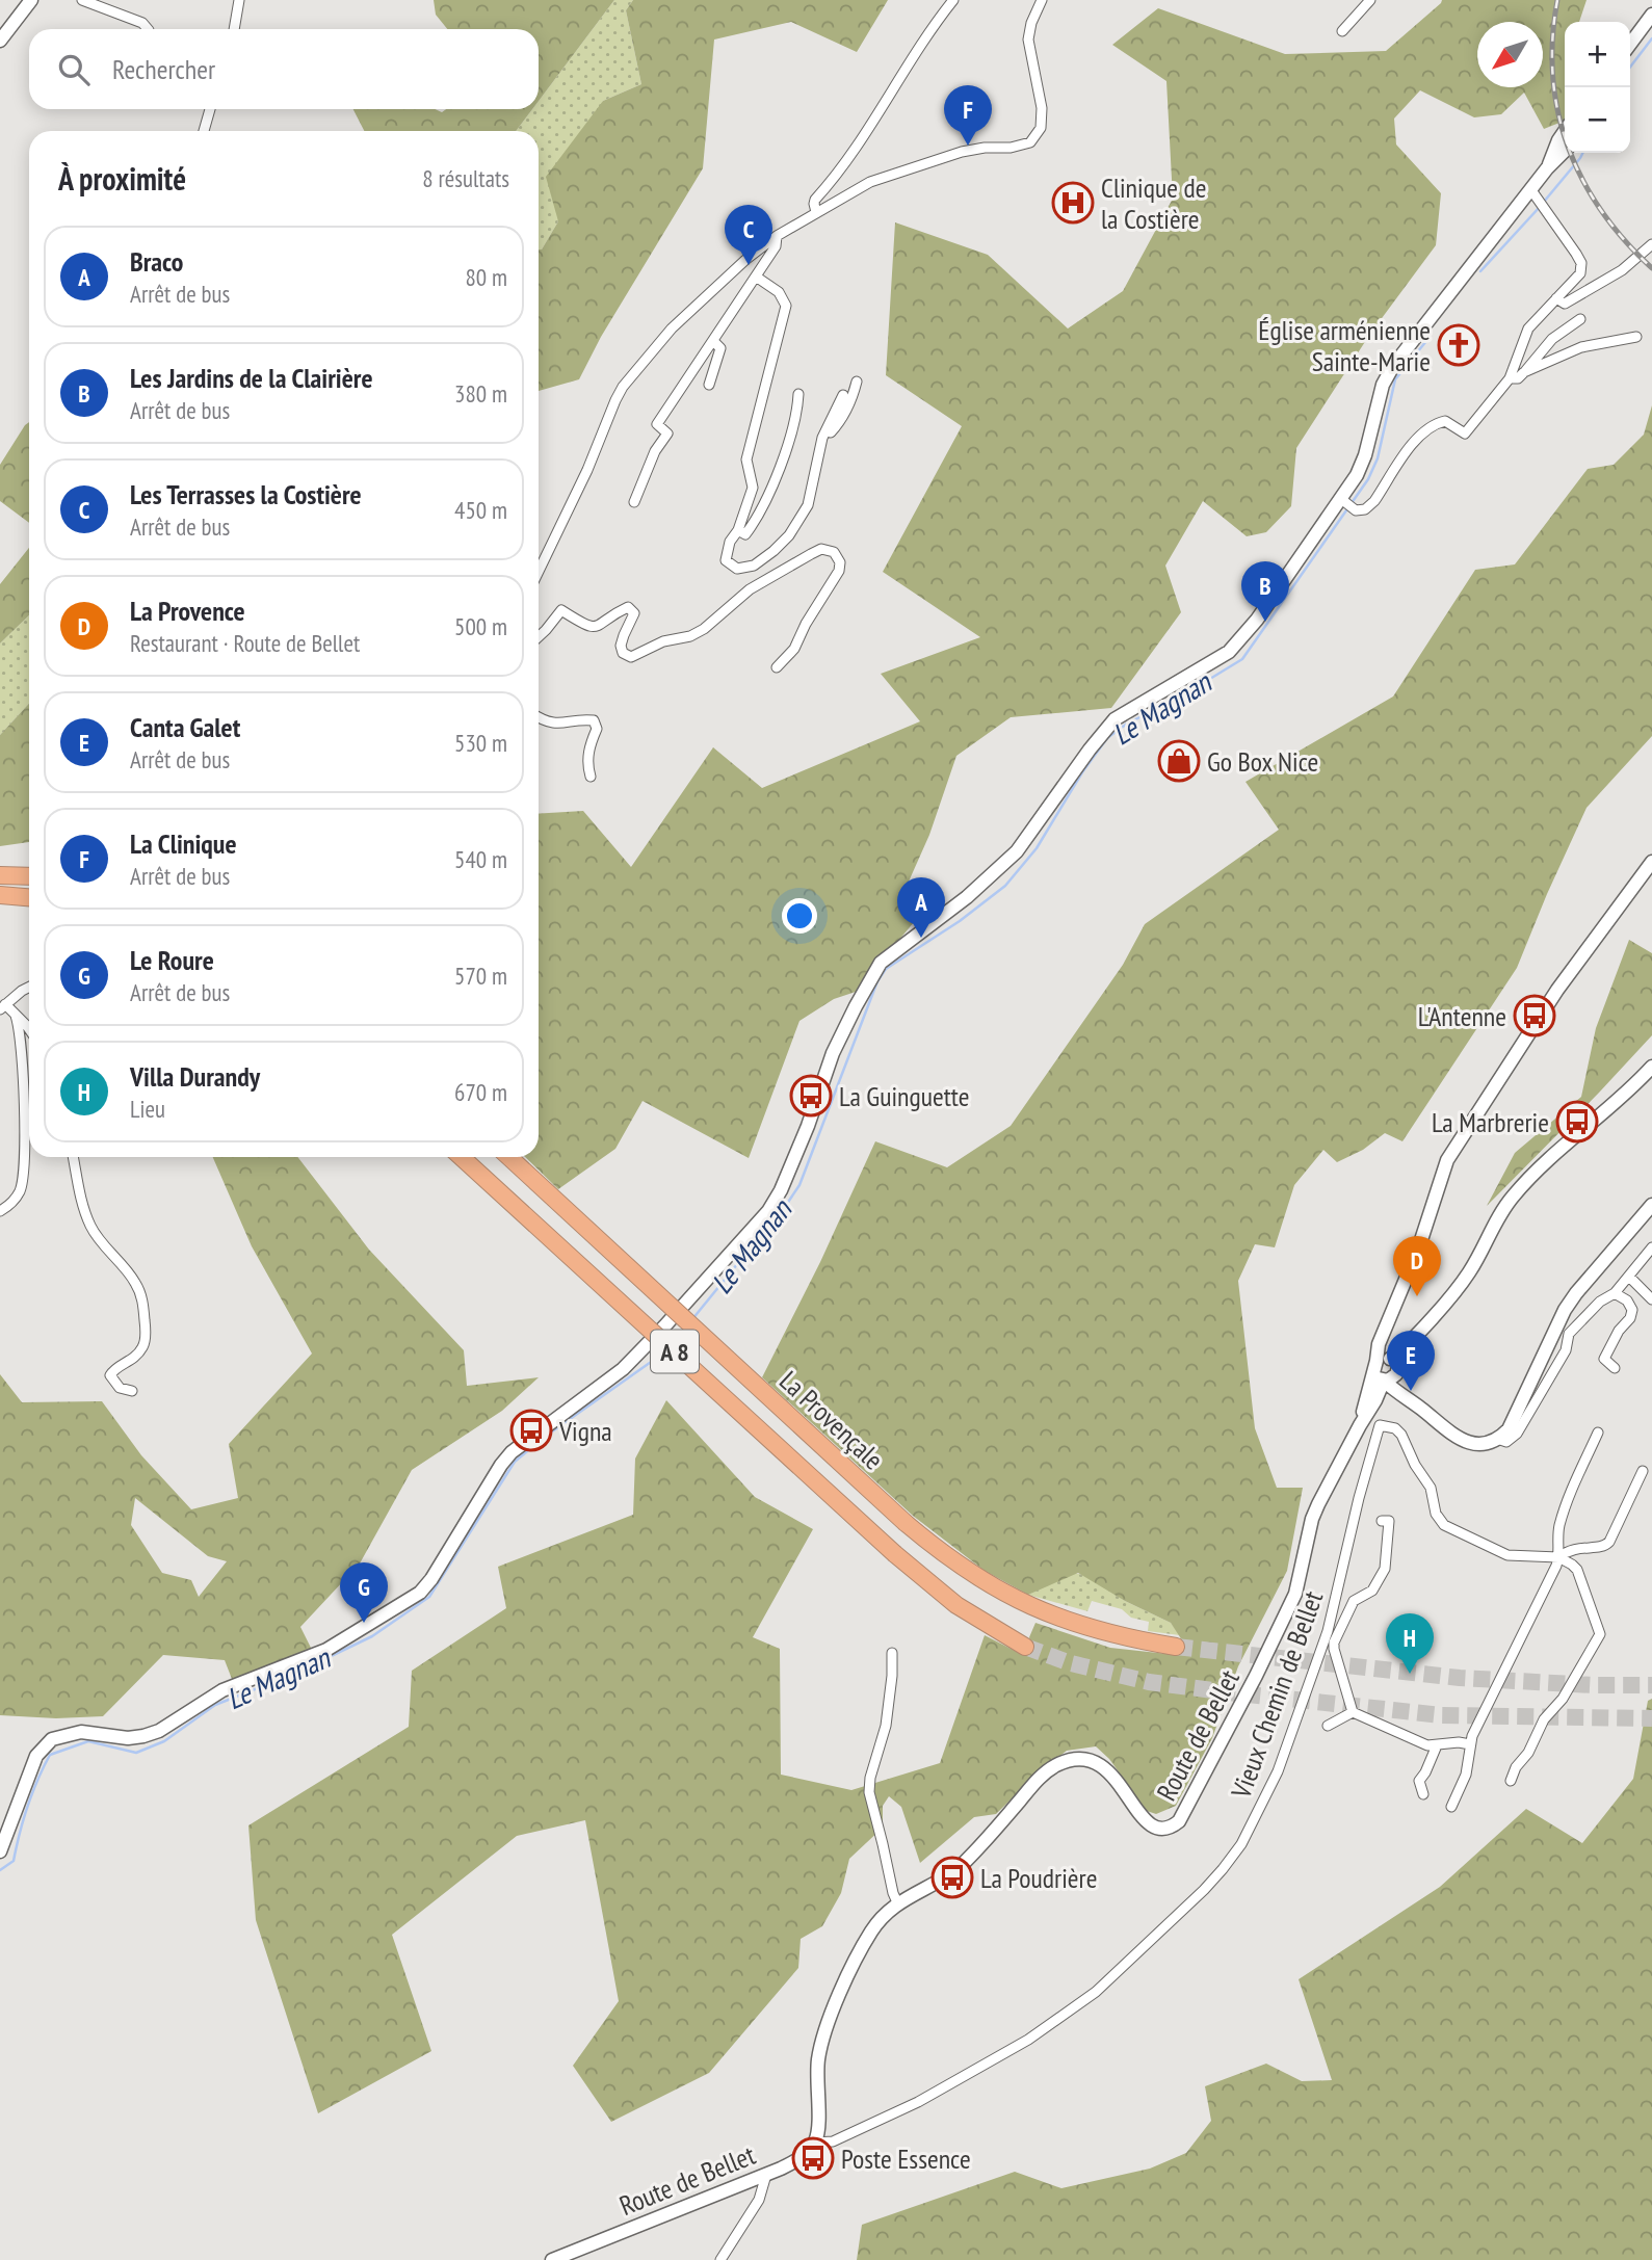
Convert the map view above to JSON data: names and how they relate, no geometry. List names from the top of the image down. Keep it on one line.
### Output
{"streets":{"highway":["A 8","La Provençale"],"street":["Vieux Chemin de Bellet","Route de Bellet"]},"crossings":[["Vieux Chemin de Bellet","Route de Bellet"]],"water":["Le Magnan"],"places":{"hospital":["Clinique de la Costière"],"church":["Église arménienne Sainte-Marie"],"shop":["Go Box Nice"],"bus stop":["L'Antenne","La Guinguette","La Marbrerie","Vigna","La Poudrière","Poste Essence"]},"north":"bottom left","page":{"map_buttons":["+","−"],"search":"Rechercher","pins":["F","C","B","A","D","E","G","H"],"heading":["À proximité","8 résultats"],"list":[{"mark":"A","name":"Braco","note":"Arrêt de bus","value":"80 m"},{"mark":"B","name":"Les Jardins de la Clairière","note":"Arrêt de bus","value":"380 m"},{"mark":"C","name":"Les Terrasses la Costière","note":"Arrêt de bus","value":"450 m"},{"mark":"D","name":"La Provence","note":"Restaurant · Route de Bellet","value":"500 m"},{"mark":"E","name":"Canta Galet","note":"Arrêt de bus","value":"530 m"},{"mark":"F","name":"La Clinique","note":"Arrêt de bus","value":"540 m"},{"mark":"G","name":"Le Roure","note":"Arrêt de bus","value":"570 m"},{"mark":"H","name":"Villa Durandy","note":"Lieu","value":"670 m"}]}}
